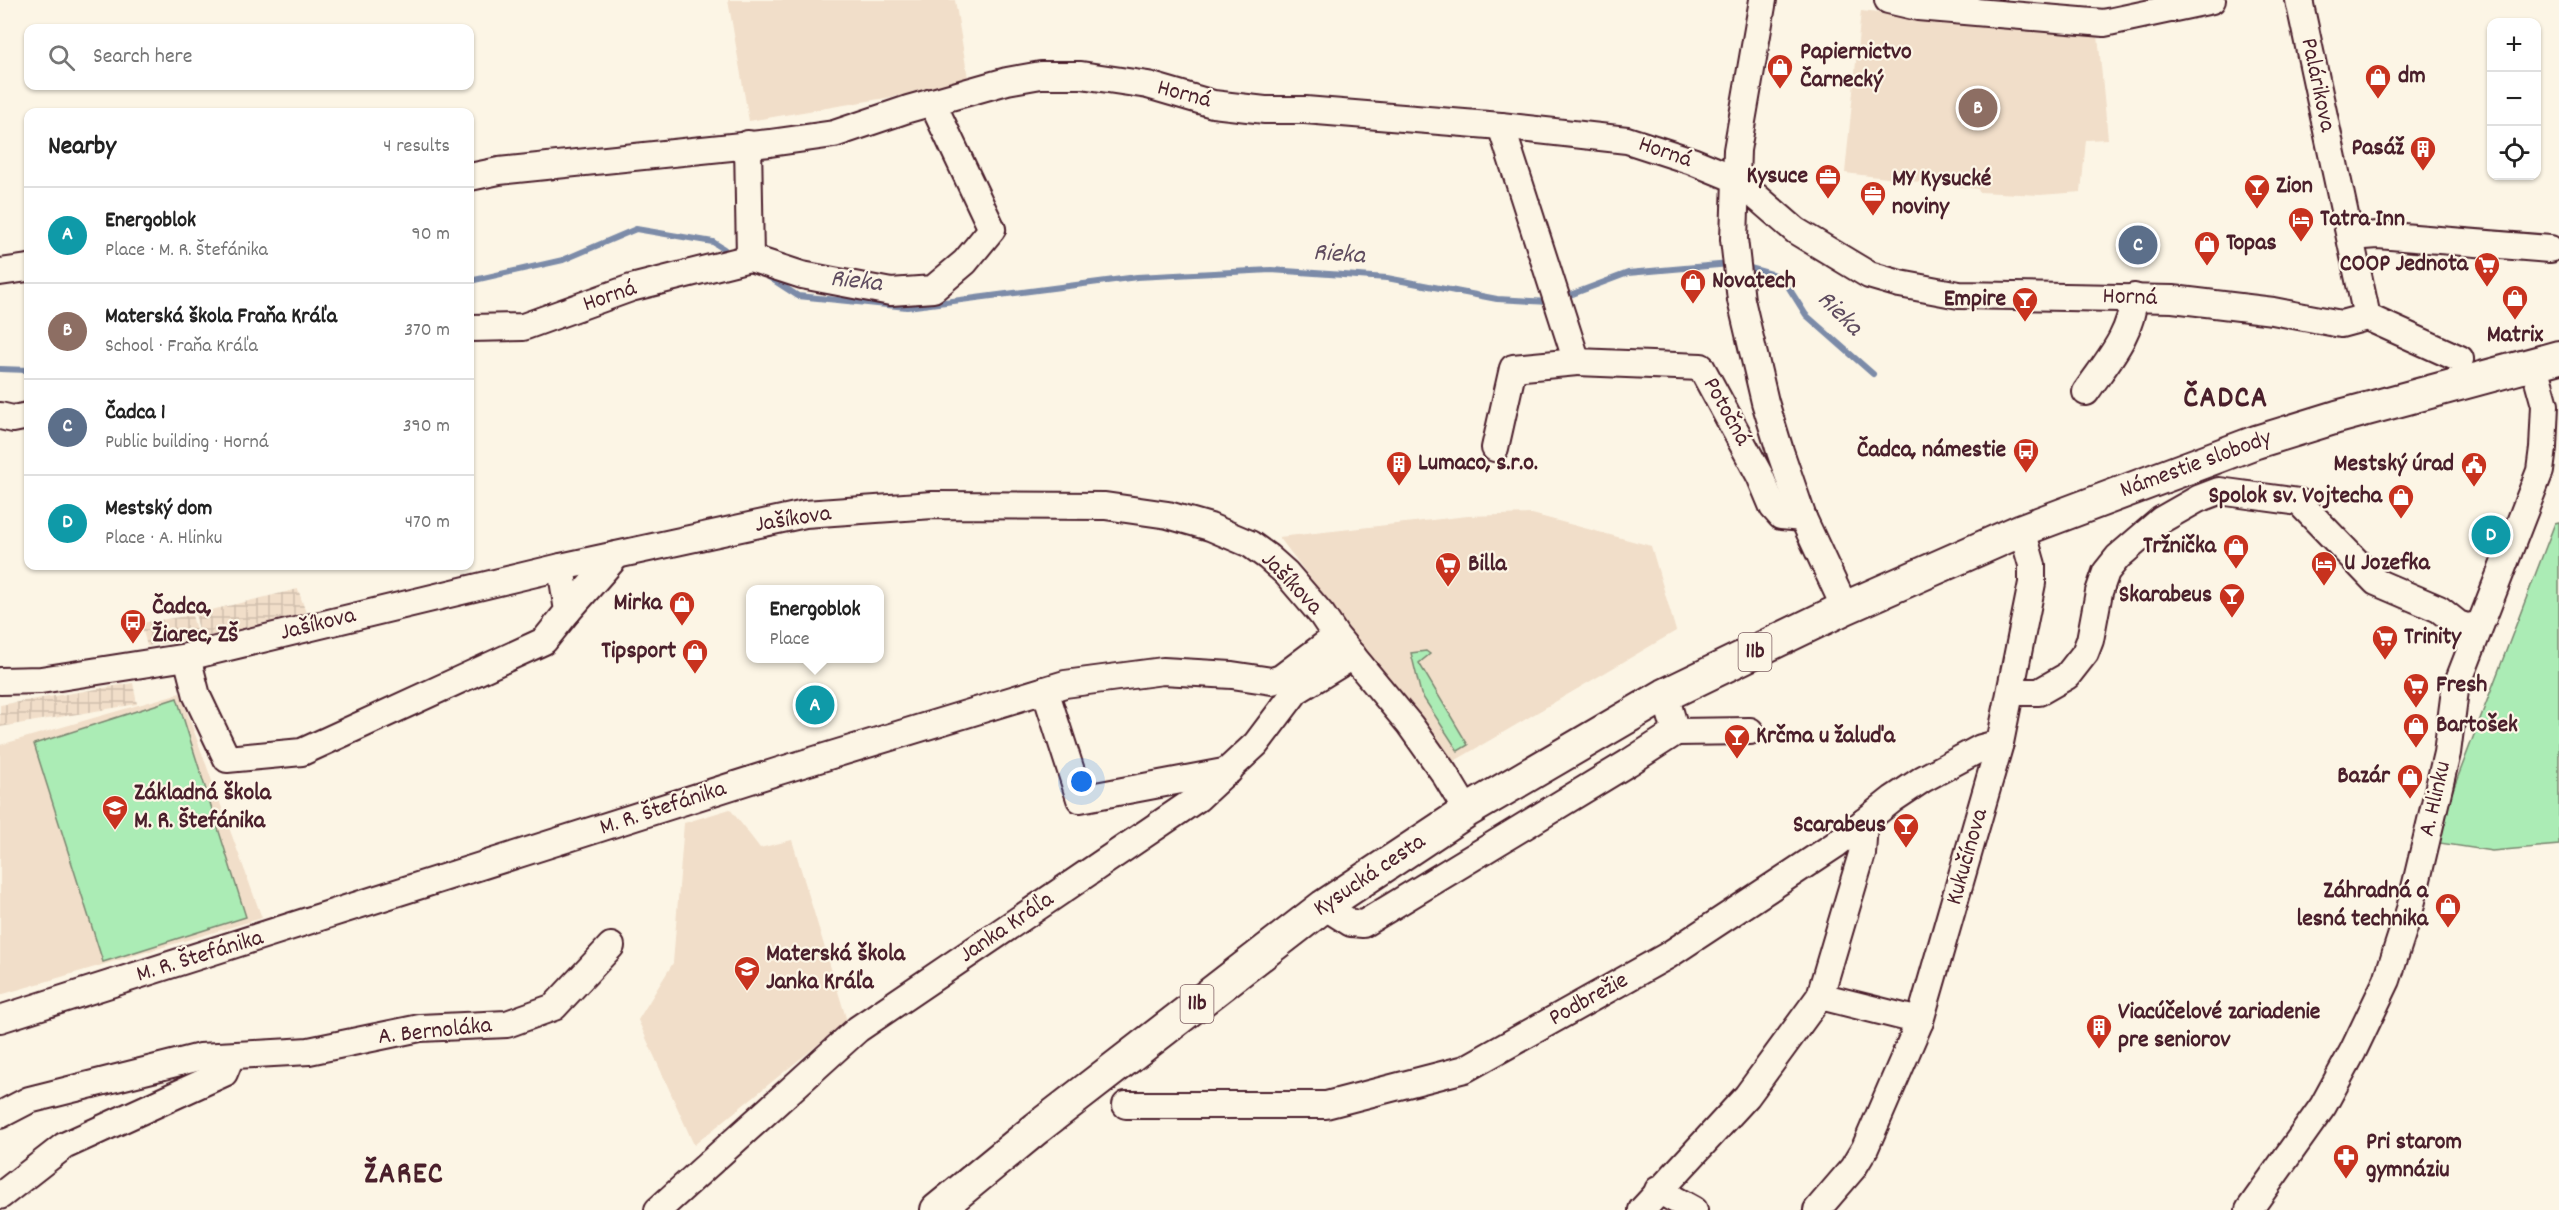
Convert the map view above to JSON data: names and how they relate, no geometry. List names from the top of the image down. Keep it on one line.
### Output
{"streets":{"main road":["Námestie slobody","11b","Kysucká cesta"],"street":["Palárikova","Horná","Potočná","Jašíkova","A. Hlinku","M. R. Štefánika","Kukučínova","Janka Kráľa","Podbrežie","A. Bernoláka"]},"crossings":[["Palárikova","Horná"],["Námestie slobody","A. Hlinku"],["Námestie slobody","Kukučínova"],["Námestie slobody","Kysucká cesta"],["Jašíkova","Kysucká cesta"],["Jašíkova","Janka Kráľa"],["Kukučínova","Podbrežie"]],"districts":["ČADCA","ŽAREC"],"water":["Rieka"],"places":{"shop":["Papiernictvo Čarnecký","dm","Topas","Novatech","Matrix","Spolok sv. Vojtecha","Tržnička","Mirka","Tipsport","Bartošek","Bazár","Záhradná a lesná technika"],"building":["Pasáž","Lumaco, s.r.o.","Viacúčelové zariadenie pre seniorov"],"office":["Kysuce","MY Kysucké noviny"],"bar":["Zion","Empire","Skarabeus","Krčma u žaluďa","Scarabeus"],"hotel":["Tatra Inn","U Jozefka"],"supermarket":["COOP Jednota","Billa","Trinity","Fresh"],"bus stop":["Čadca, námestie","Čadca, Žiarec, ZŠ"],"public building":["Mestský úrad"],"school or university":["Základná škola M. R. Štefánika","Materská škola Janka Kráľa"],"pharmacy":["Pri starom gymnáziu"]},"page":{"map_buttons":["+","−"],"search":"Search here","pins":["B","C","D","A"],"heading":["Nearby","4 results"],"list":[{"mark":"A","name":"Energoblok","note":"Place · M. R. Štefánika","value":"90 m"},{"mark":"B","name":"Materská škola Fraňa Kráľa","note":"School · Fraňa Kráľa","value":"370 m"},{"mark":"C","name":"Čadca 1","note":"Public building · Horná","value":"390 m"},{"mark":"D","name":"Mestský dom","note":"Place · A. Hlinku","value":"470 m"}],"popup":["Energoblok","Place"]}}
